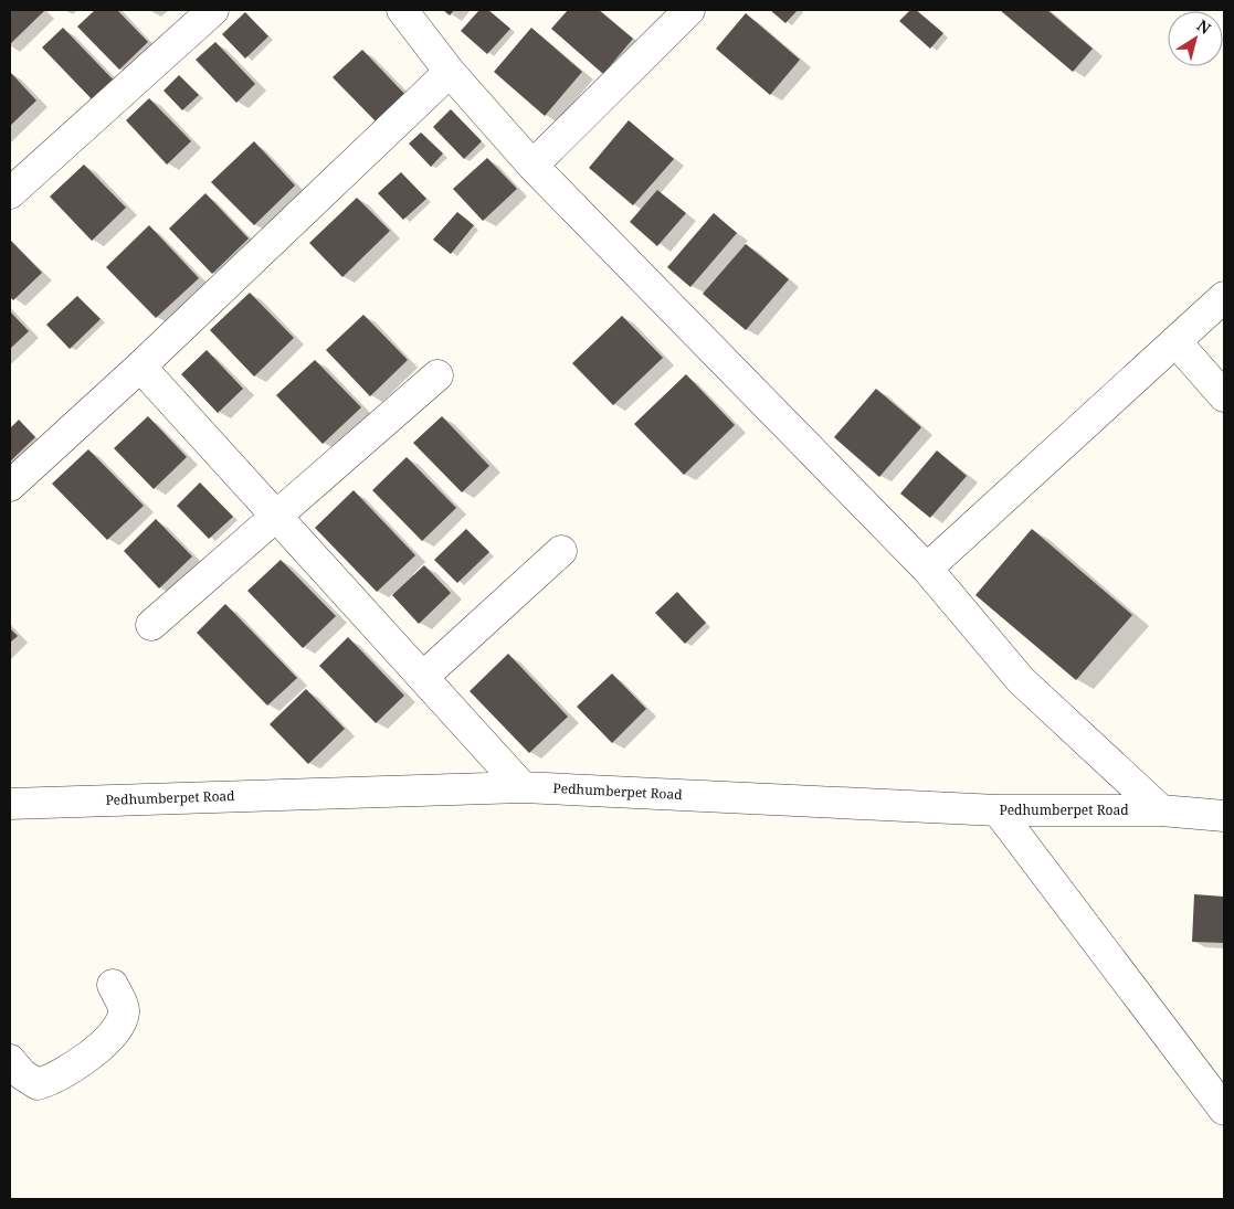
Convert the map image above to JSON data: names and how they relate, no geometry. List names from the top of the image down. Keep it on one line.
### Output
{"streets":{"street":["Pedhumberpet Road"]},"north":"top right"}
